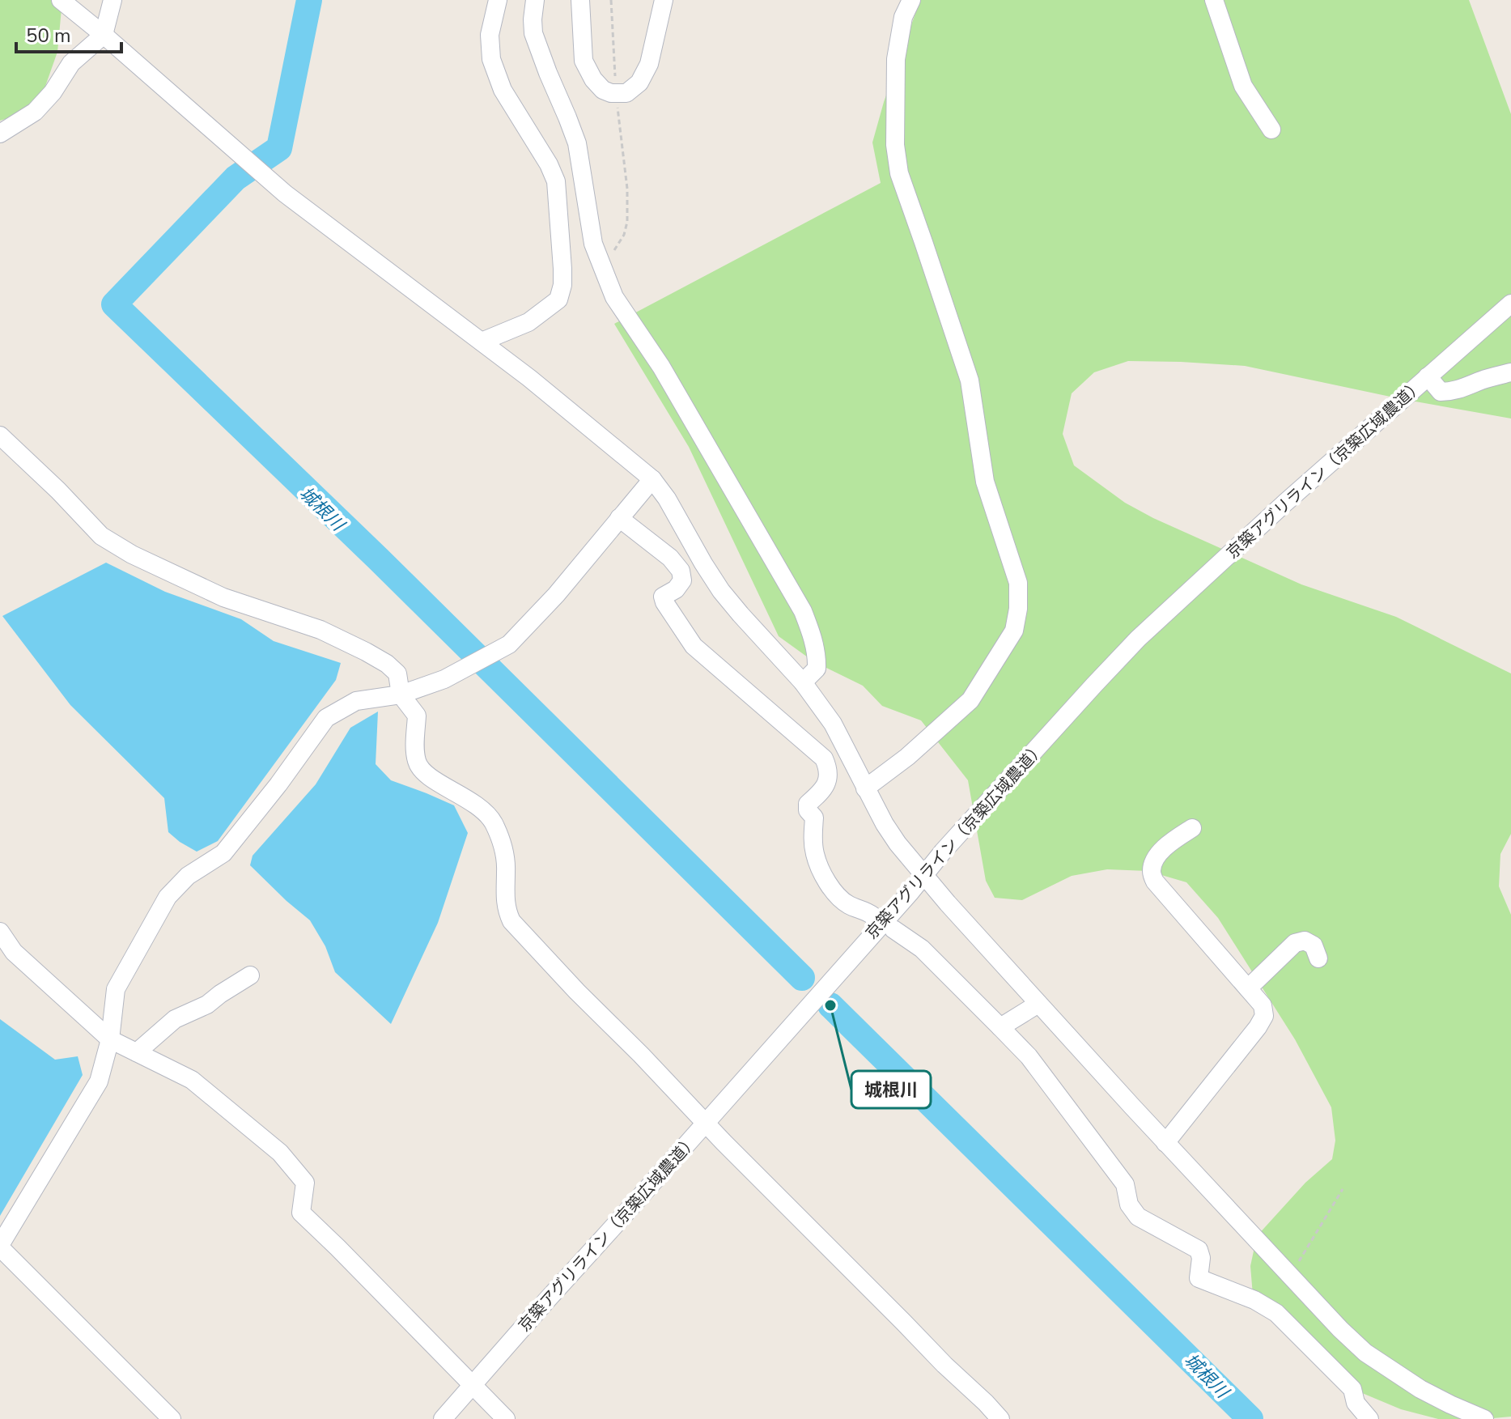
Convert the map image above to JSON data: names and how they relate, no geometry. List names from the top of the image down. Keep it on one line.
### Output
{"streets":{"street":["京築アグリライン（京築広域農道）"]},"water":["城根川"],"places":["城根川"],"scale_bar":"50 m"}
